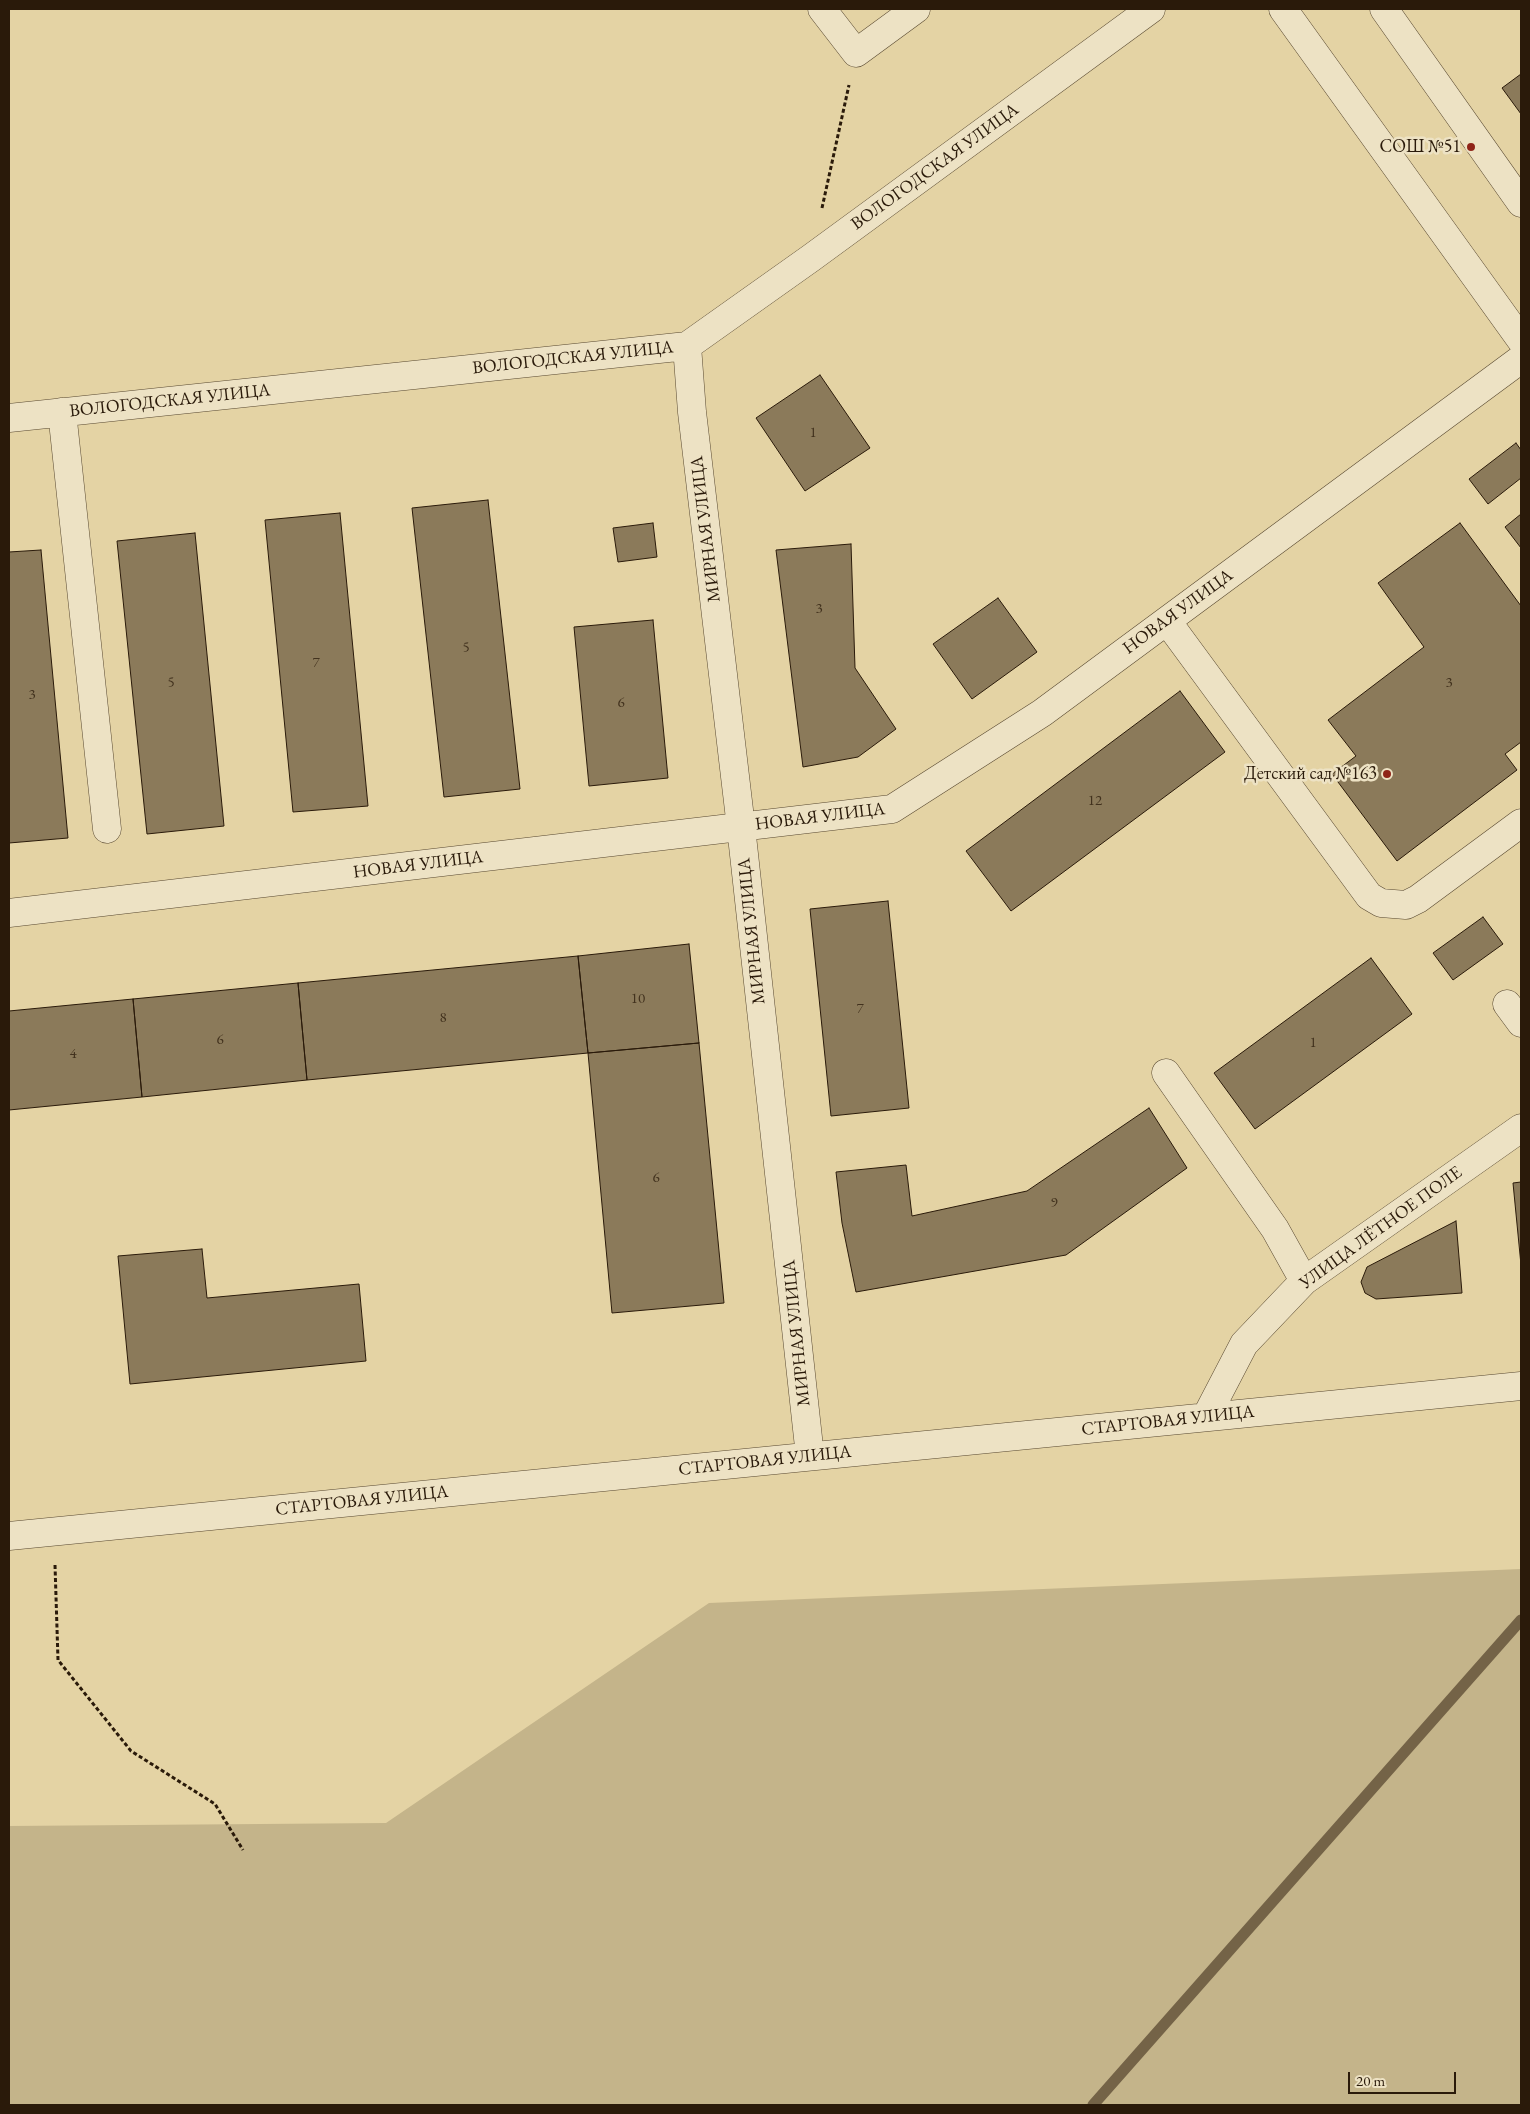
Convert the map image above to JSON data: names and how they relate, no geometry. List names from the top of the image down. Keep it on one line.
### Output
{"streets":{"street":["ВОЛОГОДСКАЯ УЛИЦА","МИРНАЯ УЛИЦА","НОВАЯ УЛИЦА","УЛИЦА ЛЁТНОЕ ПОЛЕ","СТАРТОВАЯ УЛИЦА"]},"crossings":[["ВОЛОГОДСКАЯ УЛИЦА","МИРНАЯ УЛИЦА"],["МИРНАЯ УЛИЦА","НОВАЯ УЛИЦА"],["МИРНАЯ УЛИЦА","СТАРТОВАЯ УЛИЦА"],["УЛИЦА ЛЁТНОЕ ПОЛЕ","СТАРТОВАЯ УЛИЦА"]],"places":["СОШ №51","Детский сад №163"],"house_numbers":["1","3","5","7","5","3","3","6","12","10","7","8","6","1","4","6","9"],"scale_bar":"20 m"}
